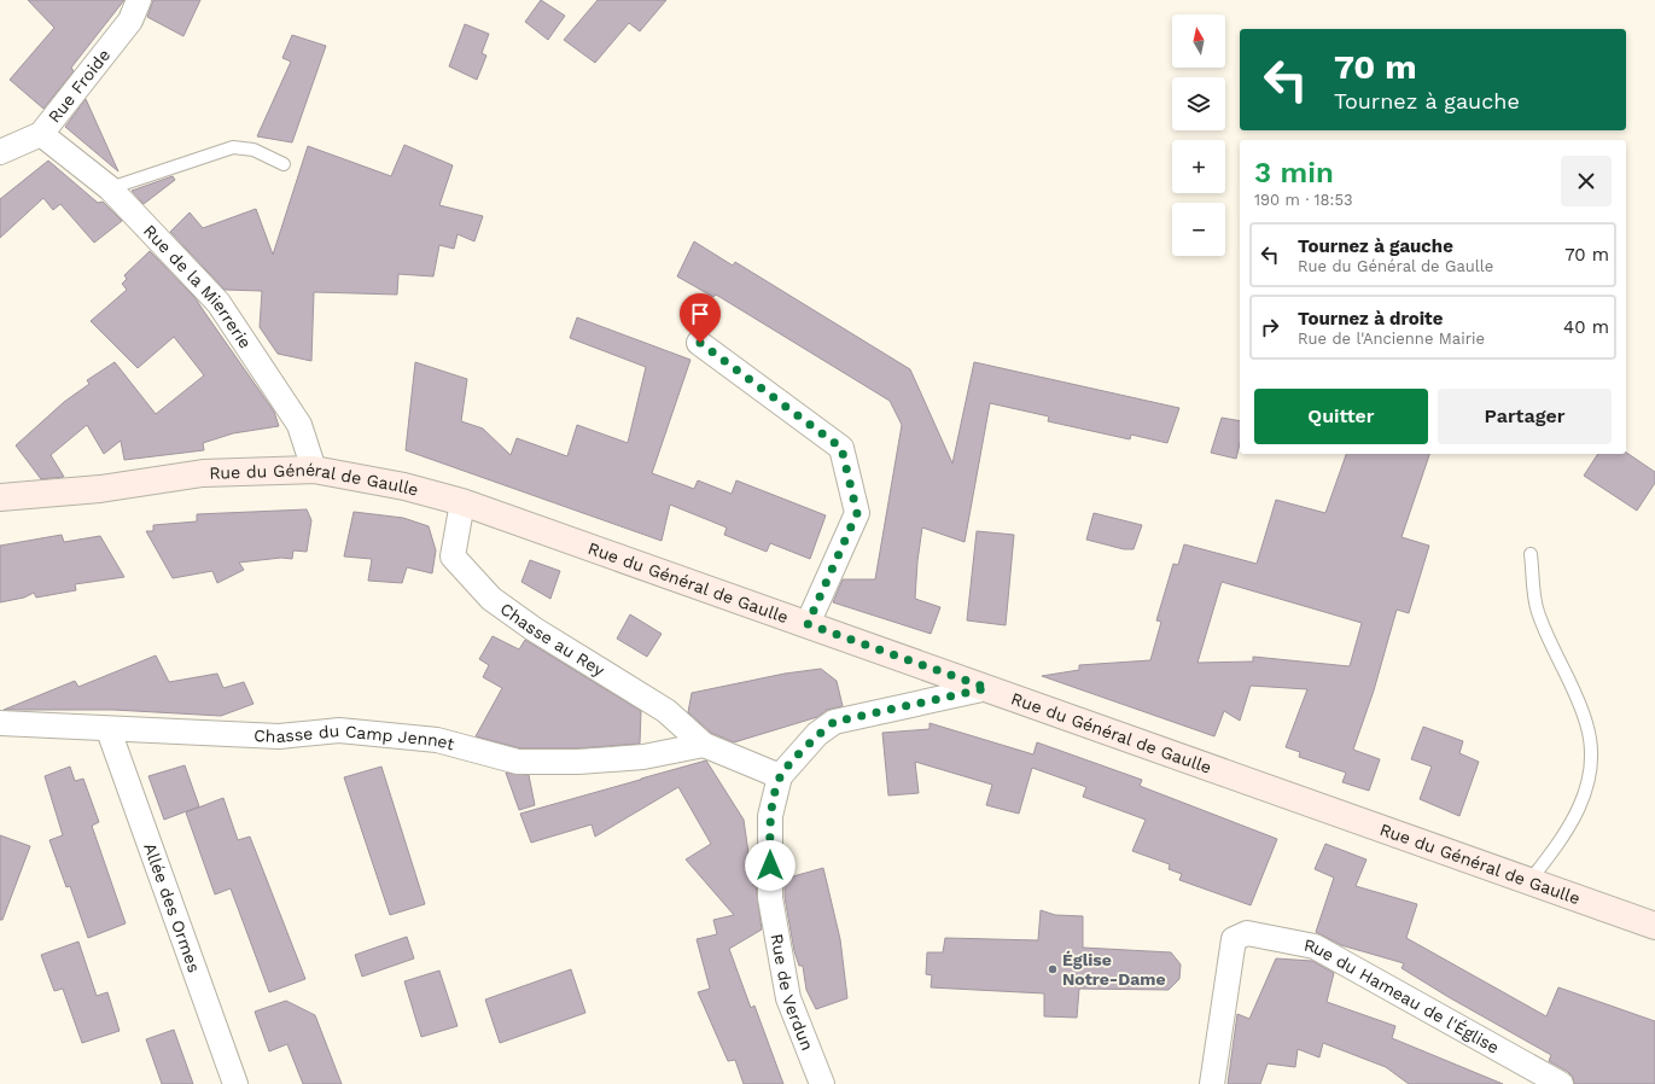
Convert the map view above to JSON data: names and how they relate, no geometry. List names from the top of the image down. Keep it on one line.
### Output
{"streets":{"main road":["Rue du Général de Gaulle"],"street":["Rue Froide","Rue de la Mierrerie","Chasse au Rey","Chasse du Camp Jennet","Allée des Ormes","Rue de Verdun","Rue du Hameau de l'Église"]},"crossings":[["Rue Froide","Rue de la Mierrerie"],["Rue de la Mierrerie","Rue du Général de Gaulle"],["Rue du Général de Gaulle","Chasse au Rey"],["Chasse au Rey","Chasse du Camp Jennet"],["Chasse du Camp Jennet","Allée des Ormes"]],"places":["Église Notre-Dame"],"north":"top","page":{"map_buttons":["+","−"],"turn":["70 m","Tournez à gauche"],"heading":["3 min","190 m · 18:53"],"list":[{"name":"Tournez à gauche","note":"Rue du Général de Gaulle","value":"70 m"},{"name":"Tournez à droite","note":"Rue de l'Ancienne Mairie","value":"40 m"}],"buttons":["Quitter","Partager"]}}
